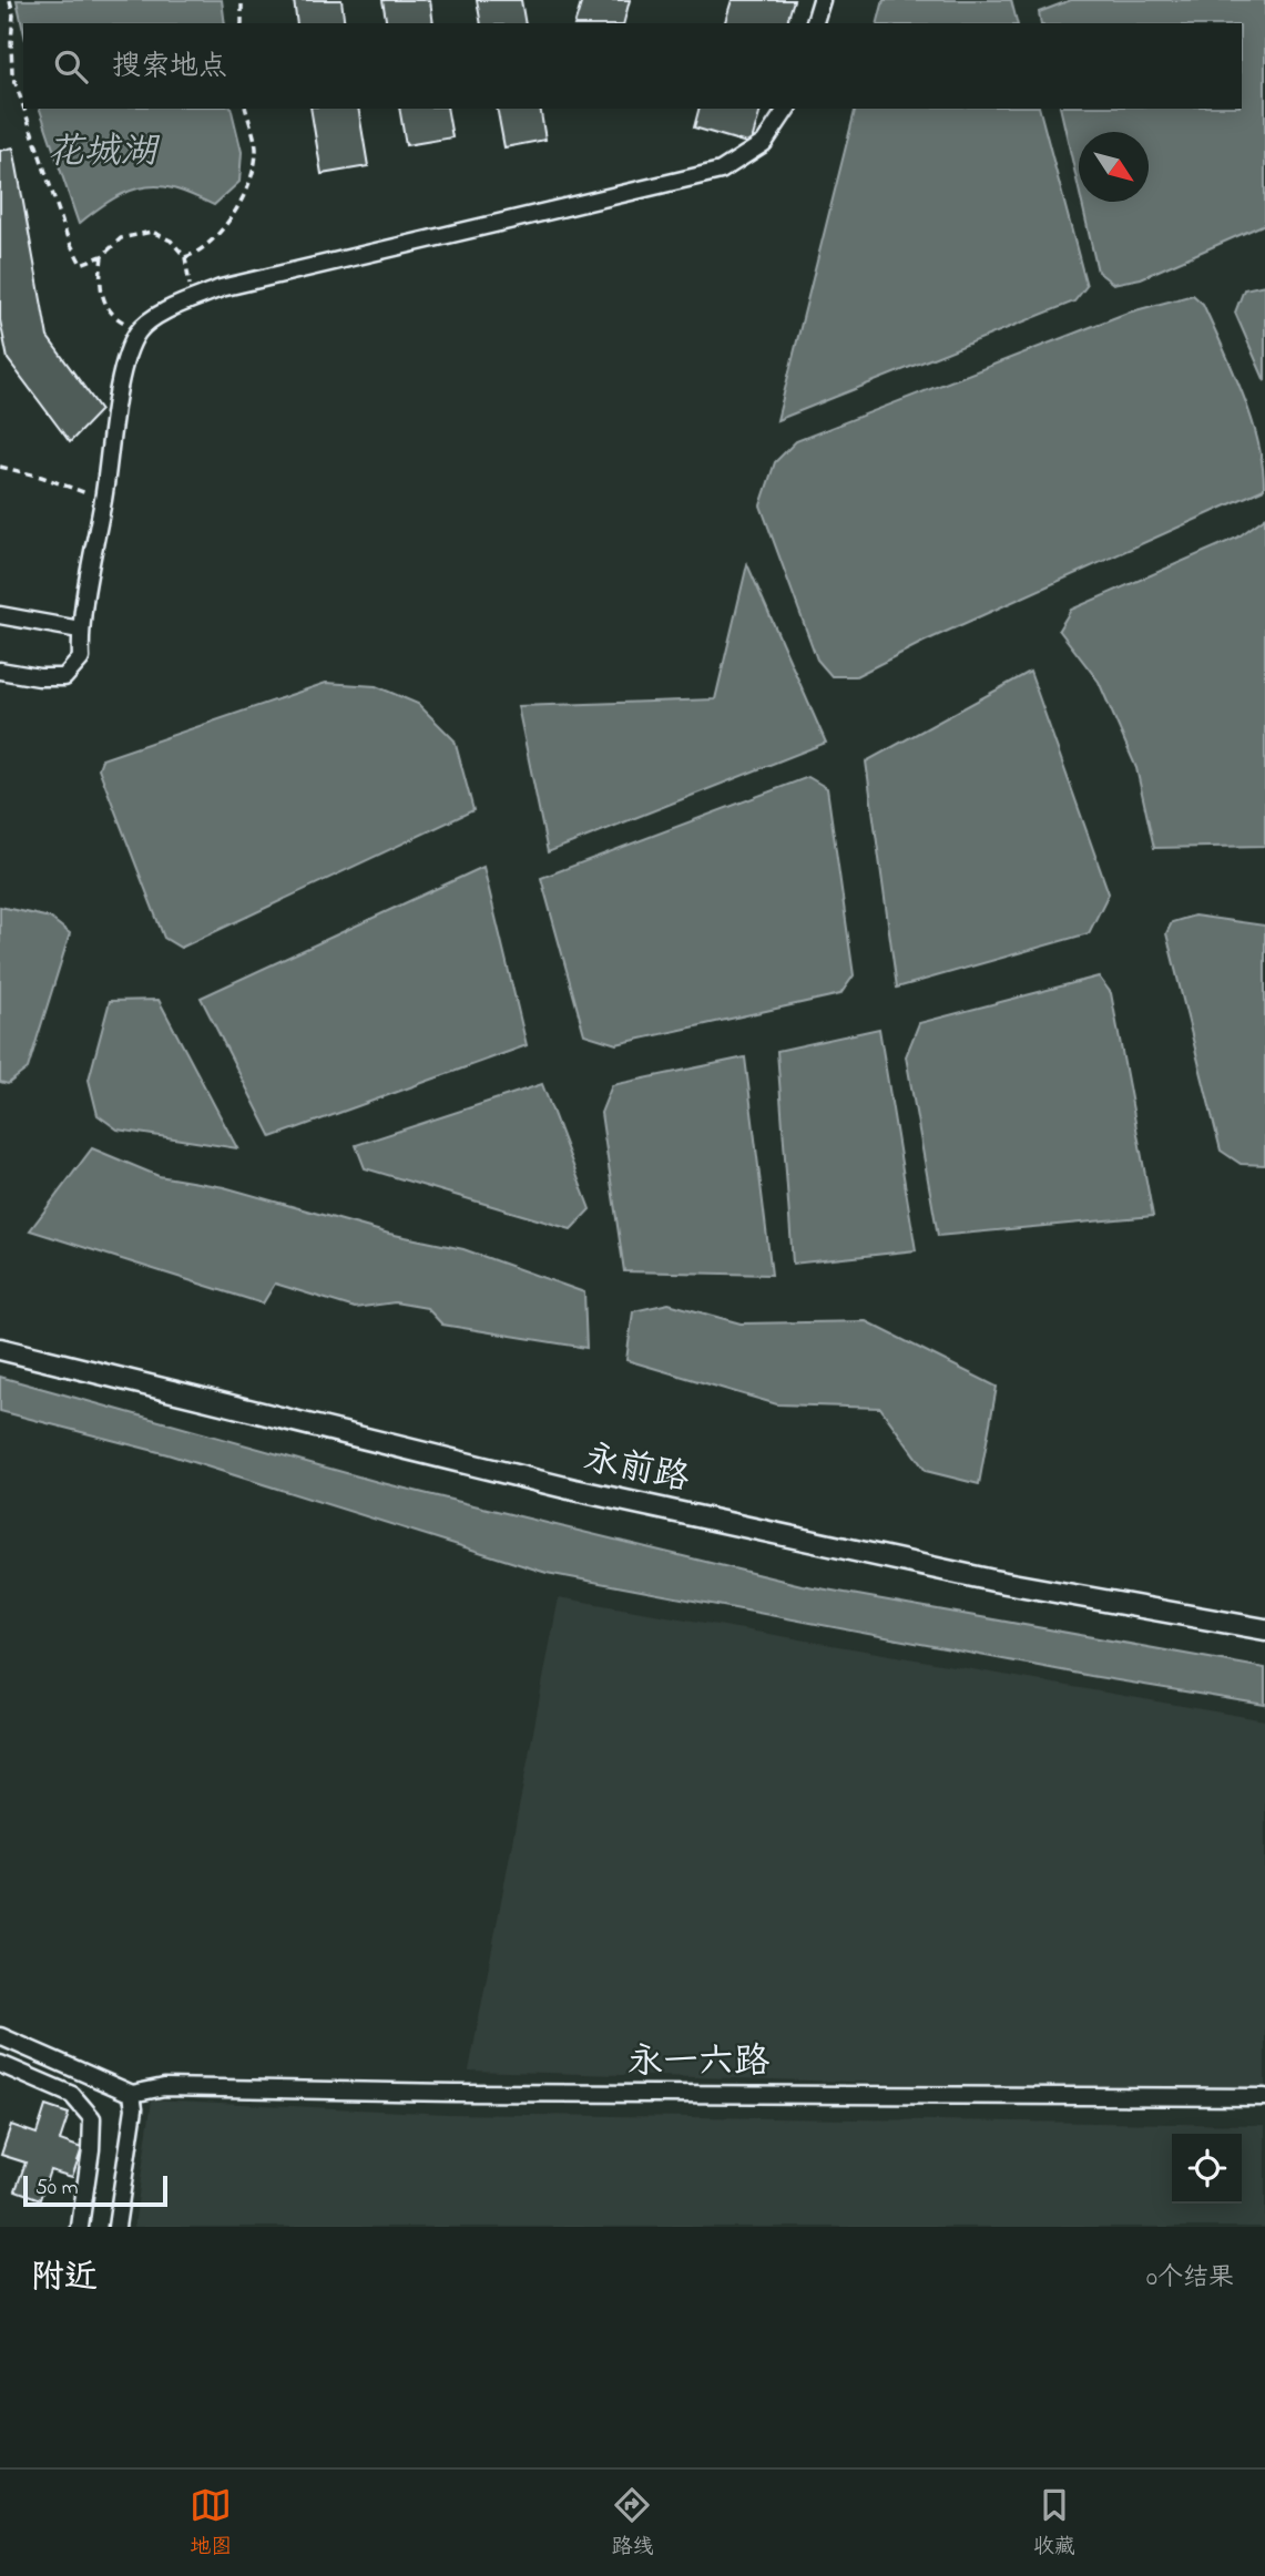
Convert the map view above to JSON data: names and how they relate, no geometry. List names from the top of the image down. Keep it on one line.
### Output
{"streets":{"street":["永前路","永一六路"]},"water":["花城湖"],"scale_bar":"50 m","north":"bottom right","page":{"search":"搜索地点","scale":"50 m","heading":["附近","0个结果"],"nav":["地图","路线","收藏"]}}
